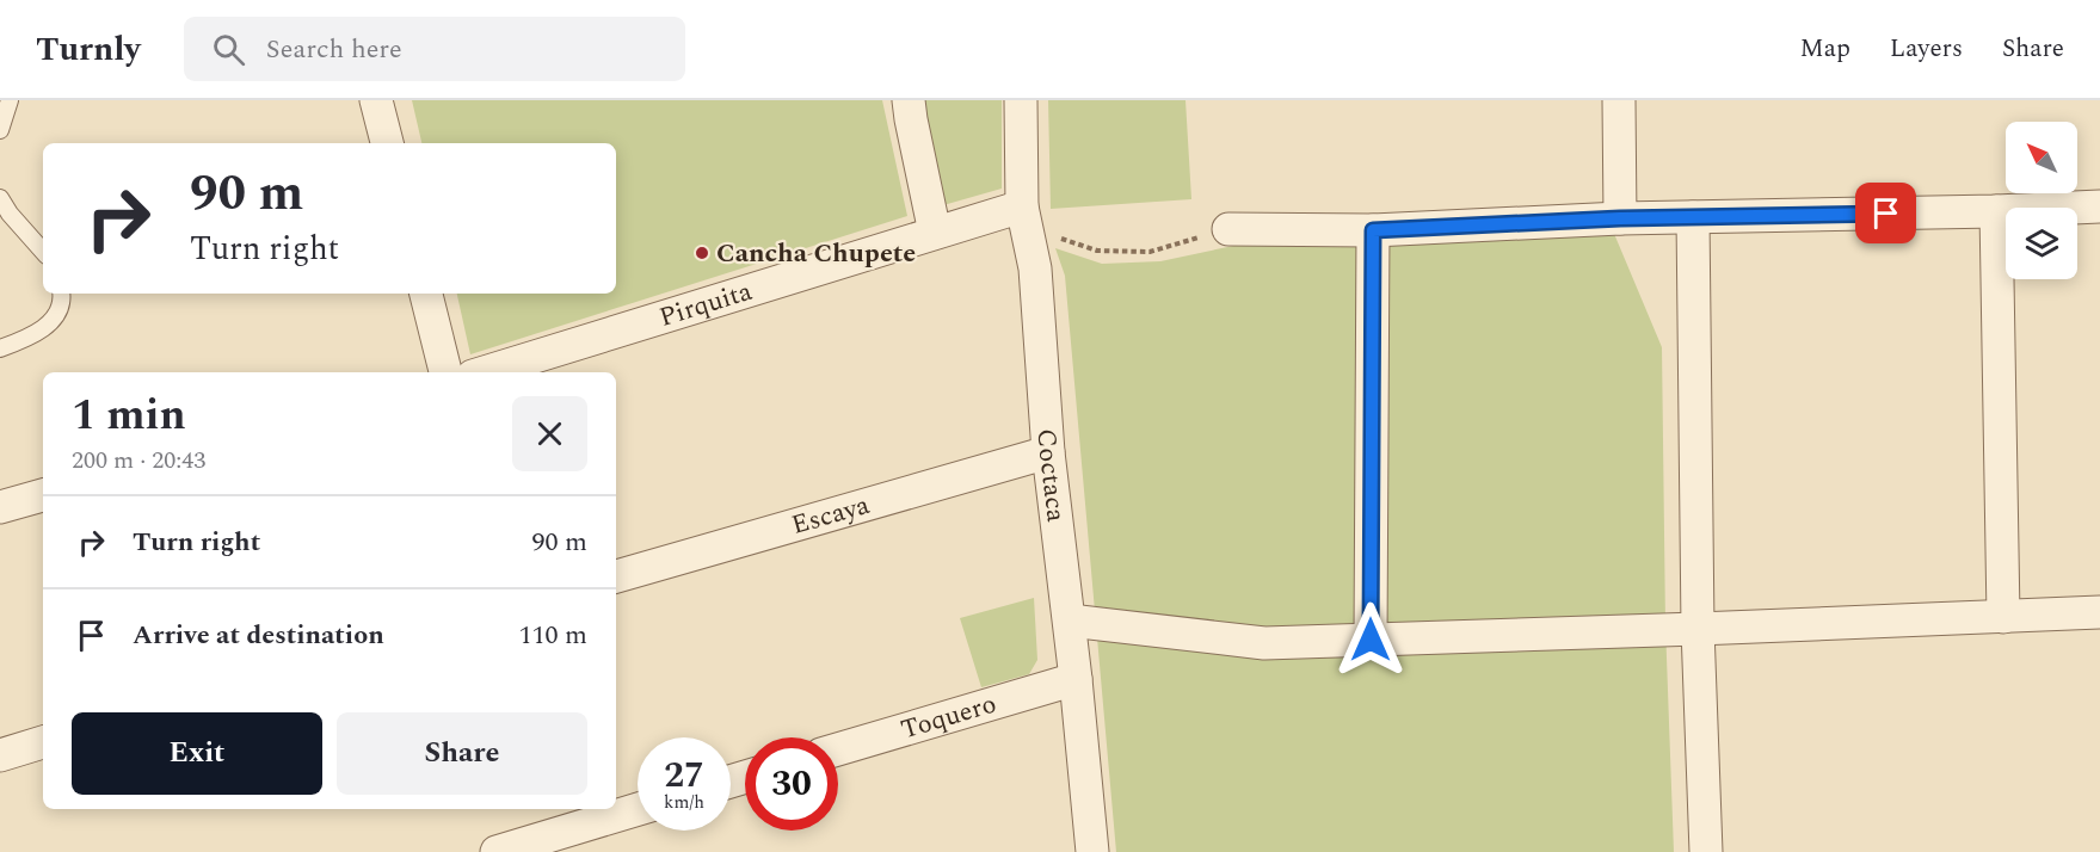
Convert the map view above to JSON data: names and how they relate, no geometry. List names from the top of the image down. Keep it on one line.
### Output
{"streets":{"street":["Pirquita","Coctaca","Escaya","Toquero"]},"crossings":[["Pirquita","Coctaca"],["Coctaca","Escaya"],["Coctaca","Toquero"]],"places":["Cancha Chupete"],"north":"top left","page":{"header":"Turnly","search":"Search here","nav":["Map","Layers","Share"],"turn":["90 m","Turn right"],"heading":["1 min","200 m · 20:43"],"list":[{"name":"Turn right","value":"90 m"},{"name":"Arrive at destination","value":"110 m"}],"buttons":["Exit","Share"],"speed":"27 km/h","limit":"30"}}
